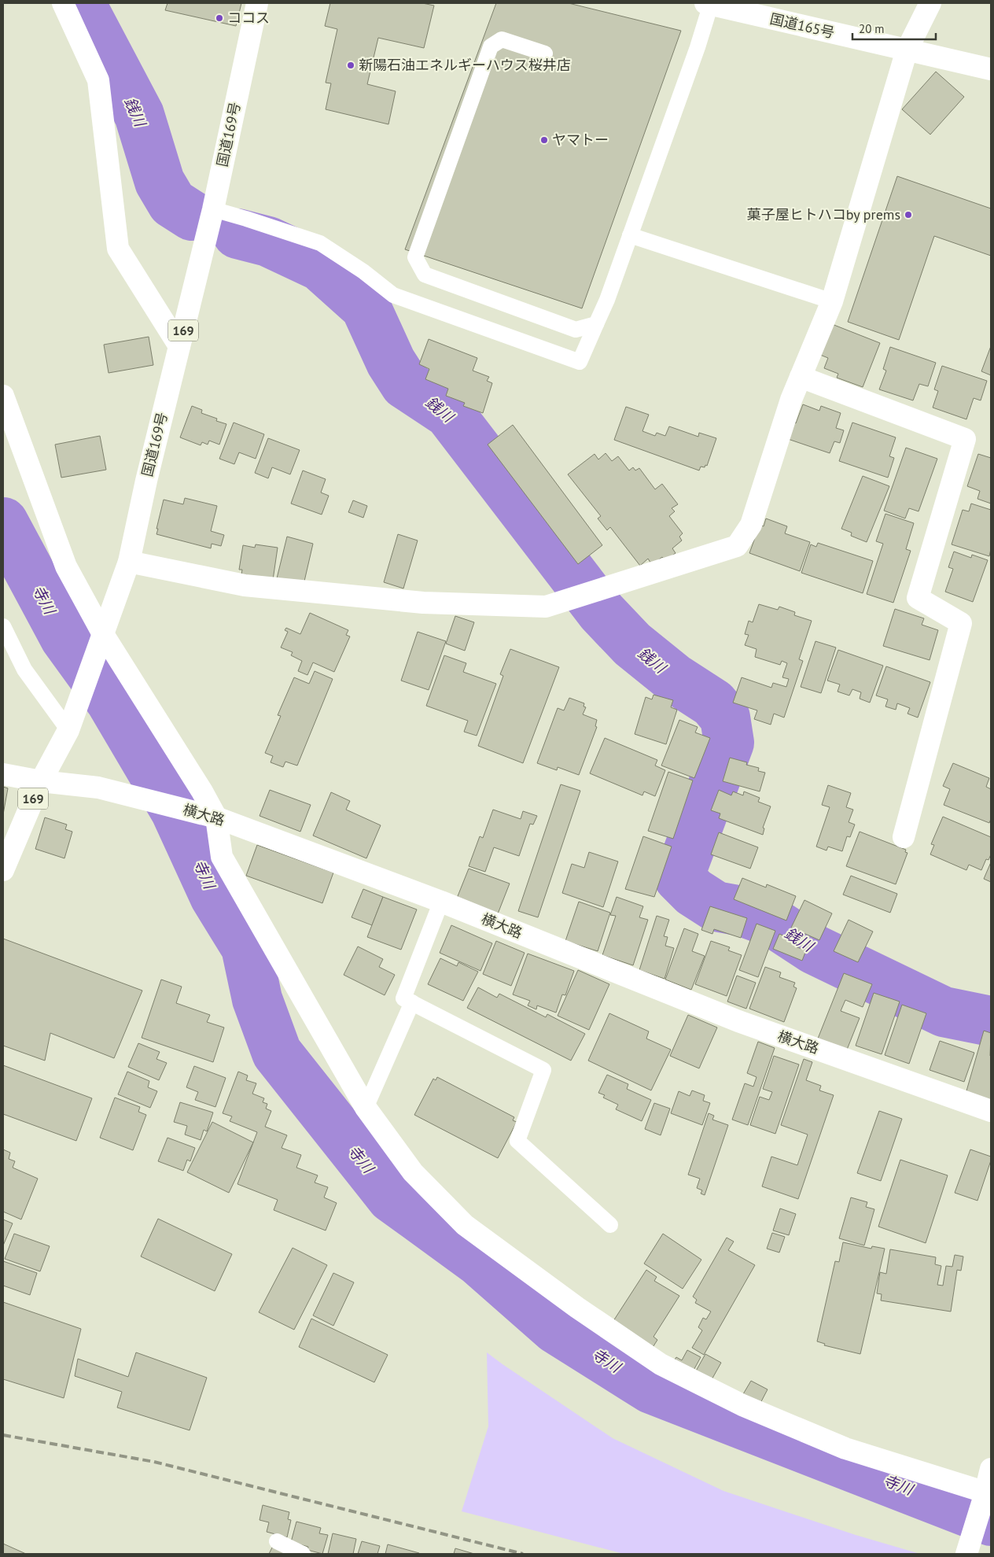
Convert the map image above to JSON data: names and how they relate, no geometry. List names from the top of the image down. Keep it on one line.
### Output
{"streets":{"main road":["国道165号","国道169号","169","横大路"]},"crossings":[["国道169号","横大路"]],"water":["銭川","寺川"],"places":["ココス","新陽石油エネルギーハウス桜井店","ヤマトー","菓子屋ヒトハコby prems"],"scale_bar":"20 m"}
